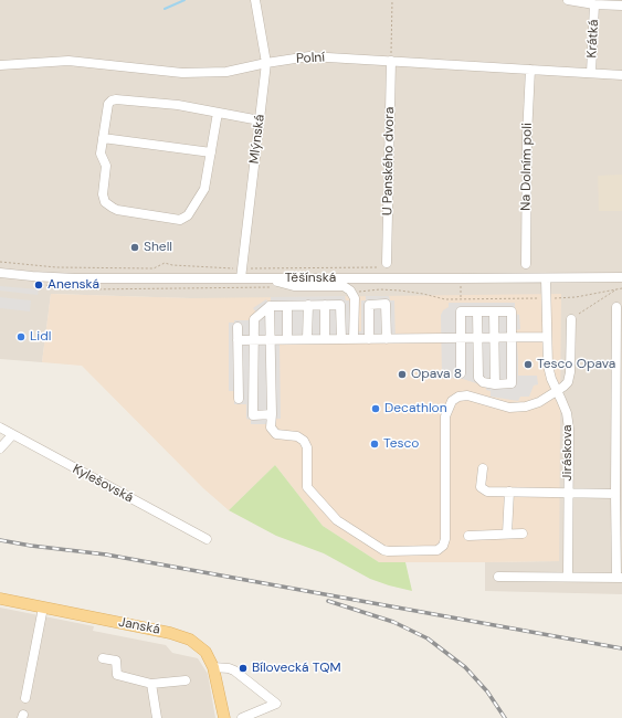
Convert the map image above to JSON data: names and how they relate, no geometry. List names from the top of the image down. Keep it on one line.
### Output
{"streets":{"main road":["Janská"],"street":["Krátká","Polní","Mlýnská","U Panského dvora","Na Dolním poli","Těšínská","Jiráskova","Kylešovská"]},"crossings":[["Krátká","Polní"],["Polní","Mlýnská"],["Polní","U Panského dvora"],["Polní","Na Dolním poli"],["Mlýnská","Těšínská"],["Těšínská","Jiráskova"]],"places":["Shell","Anenská","Lidl","Tesco Opava","Opava 8","Decathlon","Tesco","Bílovecká TQM"]}
